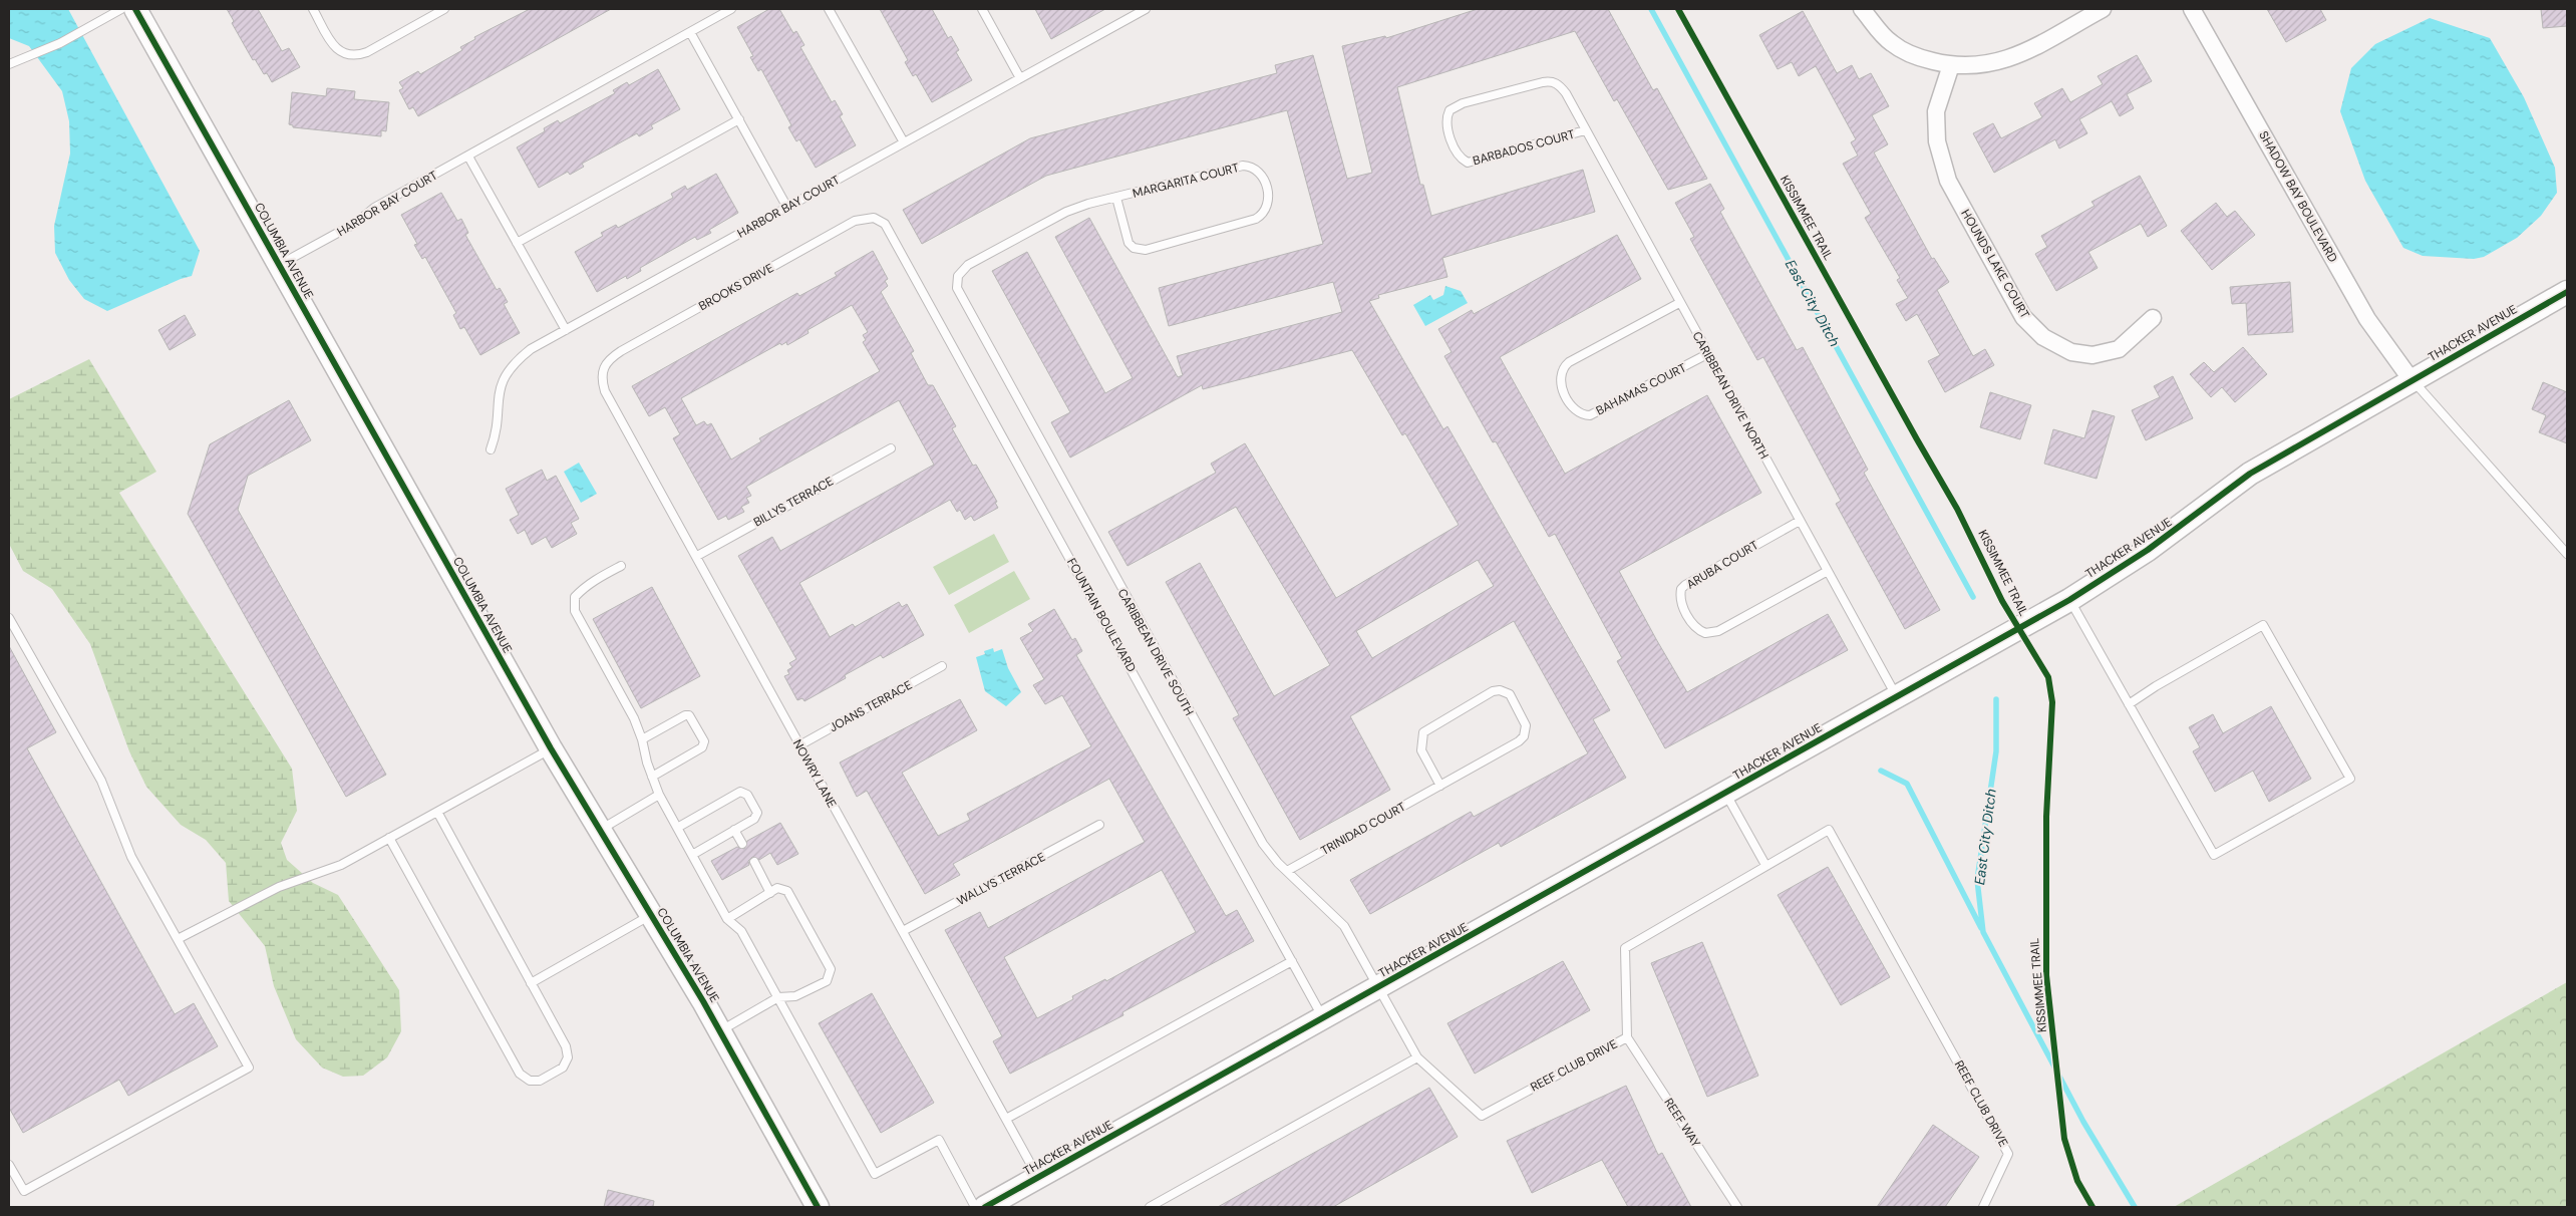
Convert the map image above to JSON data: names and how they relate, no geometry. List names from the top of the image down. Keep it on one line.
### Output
{"streets":{"street":["SHADOW BAY BOULEVARD","COLUMBIA AVENUE","HOUNDS LAKE COURT","THACKER AVENUE"],"lane":["BARBADOS COURT","MARGARITA COURT","HARBOR BAY COURT","BROOKS DRIVE","BAHAMAS COURT","CARIBBEAN DRIVE NORTH","BILLYS TERRACE","ARUBA COURT","FOUNTAIN BOULEVARD","CARIBBEAN DRIVE SOUTH","JOANS TERRACE","NOWRY LANE","TRINIDAD COURT","WALLYS TERRACE","REEF CLUB DRIVE","REEF WAY"],"cycle path":["KISSIMMEE TRAIL"]},"crossings":[["BARBADOS COURT","CARIBBEAN DRIVE NORTH"],["MARGARITA COURT","CARIBBEAN DRIVE SOUTH"],["SHADOW BAY BOULEVARD","THACKER AVENUE"],["HARBOR BAY COURT","COLUMBIA AVENUE"],["BROOKS DRIVE","FOUNTAIN BOULEVARD"],["BROOKS DRIVE","NOWRY LANE"],["THACKER AVENUE","CARIBBEAN DRIVE NORTH"],["THACKER AVENUE","FOUNTAIN BOULEVARD"],["THACKER AVENUE","CARIBBEAN DRIVE SOUTH"],["THACKER AVENUE","NOWRY LANE"],["THACKER AVENUE","REEF CLUB DRIVE"],["BAHAMAS COURT","CARIBBEAN DRIVE NORTH"],["CARIBBEAN DRIVE NORTH","ARUBA COURT"],["BILLYS TERRACE","NOWRY LANE"],["CARIBBEAN DRIVE SOUTH","TRINIDAD COURT"],["CARIBBEAN DRIVE SOUTH","REEF CLUB DRIVE"],["JOANS TERRACE","NOWRY LANE"],["NOWRY LANE","WALLYS TERRACE"],["REEF CLUB DRIVE","REEF WAY"]],"water":["East City Ditch"]}
